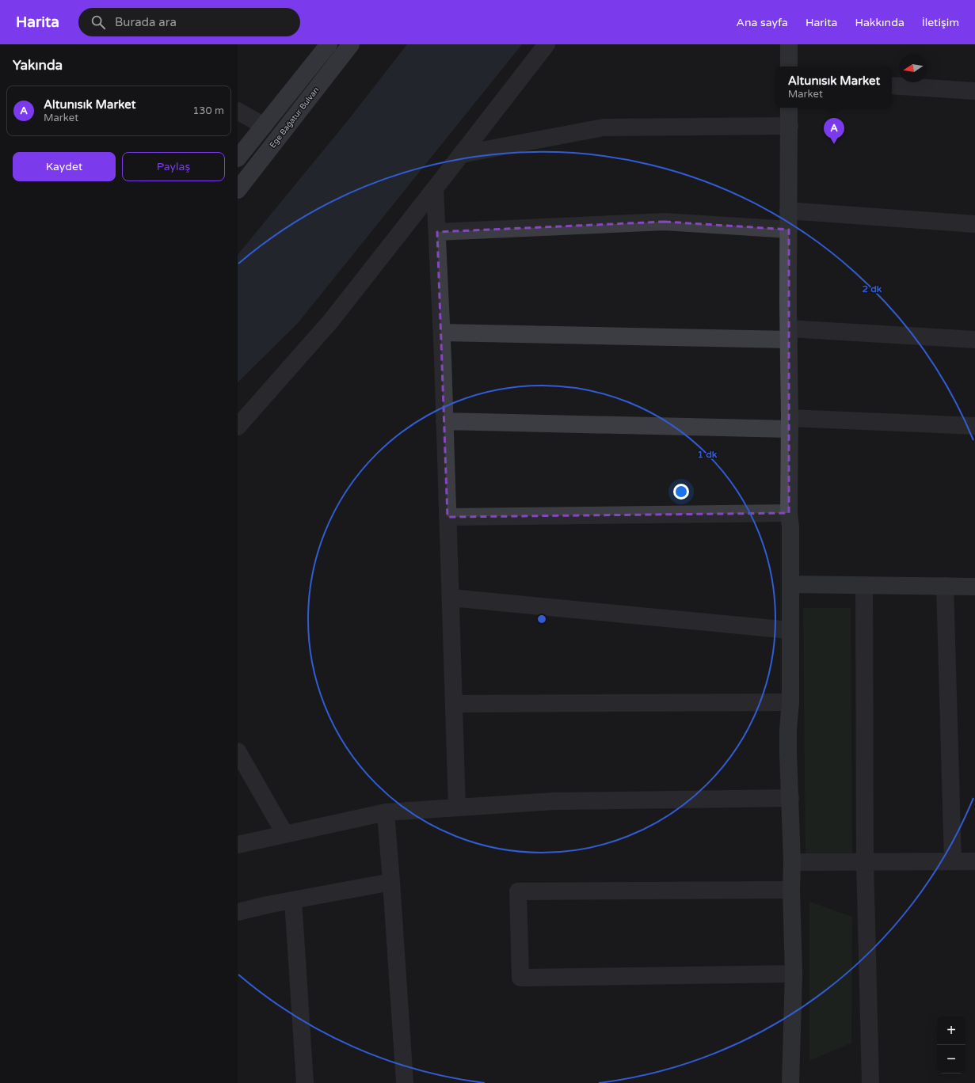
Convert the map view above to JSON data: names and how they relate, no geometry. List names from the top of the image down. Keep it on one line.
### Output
{"streets":{"main road":["Ege Bağatur Bulvarı"]},"north":"left","page":{"header":"Harita","search":"Burada ara","nav":["Ana sayfa","Harita","Hakkında","İletişim"],"heading":"Yakında","popup":["Altunısık Market","Market"],"list":[{"mark":"A","name":"Altunısık Market","note":"Market","value":"130 m"}],"pins":"A","buttons":["Kaydet","Paylaş"],"map_buttons":["+","−"]},"rings":["2 dk","1 dk"]}
